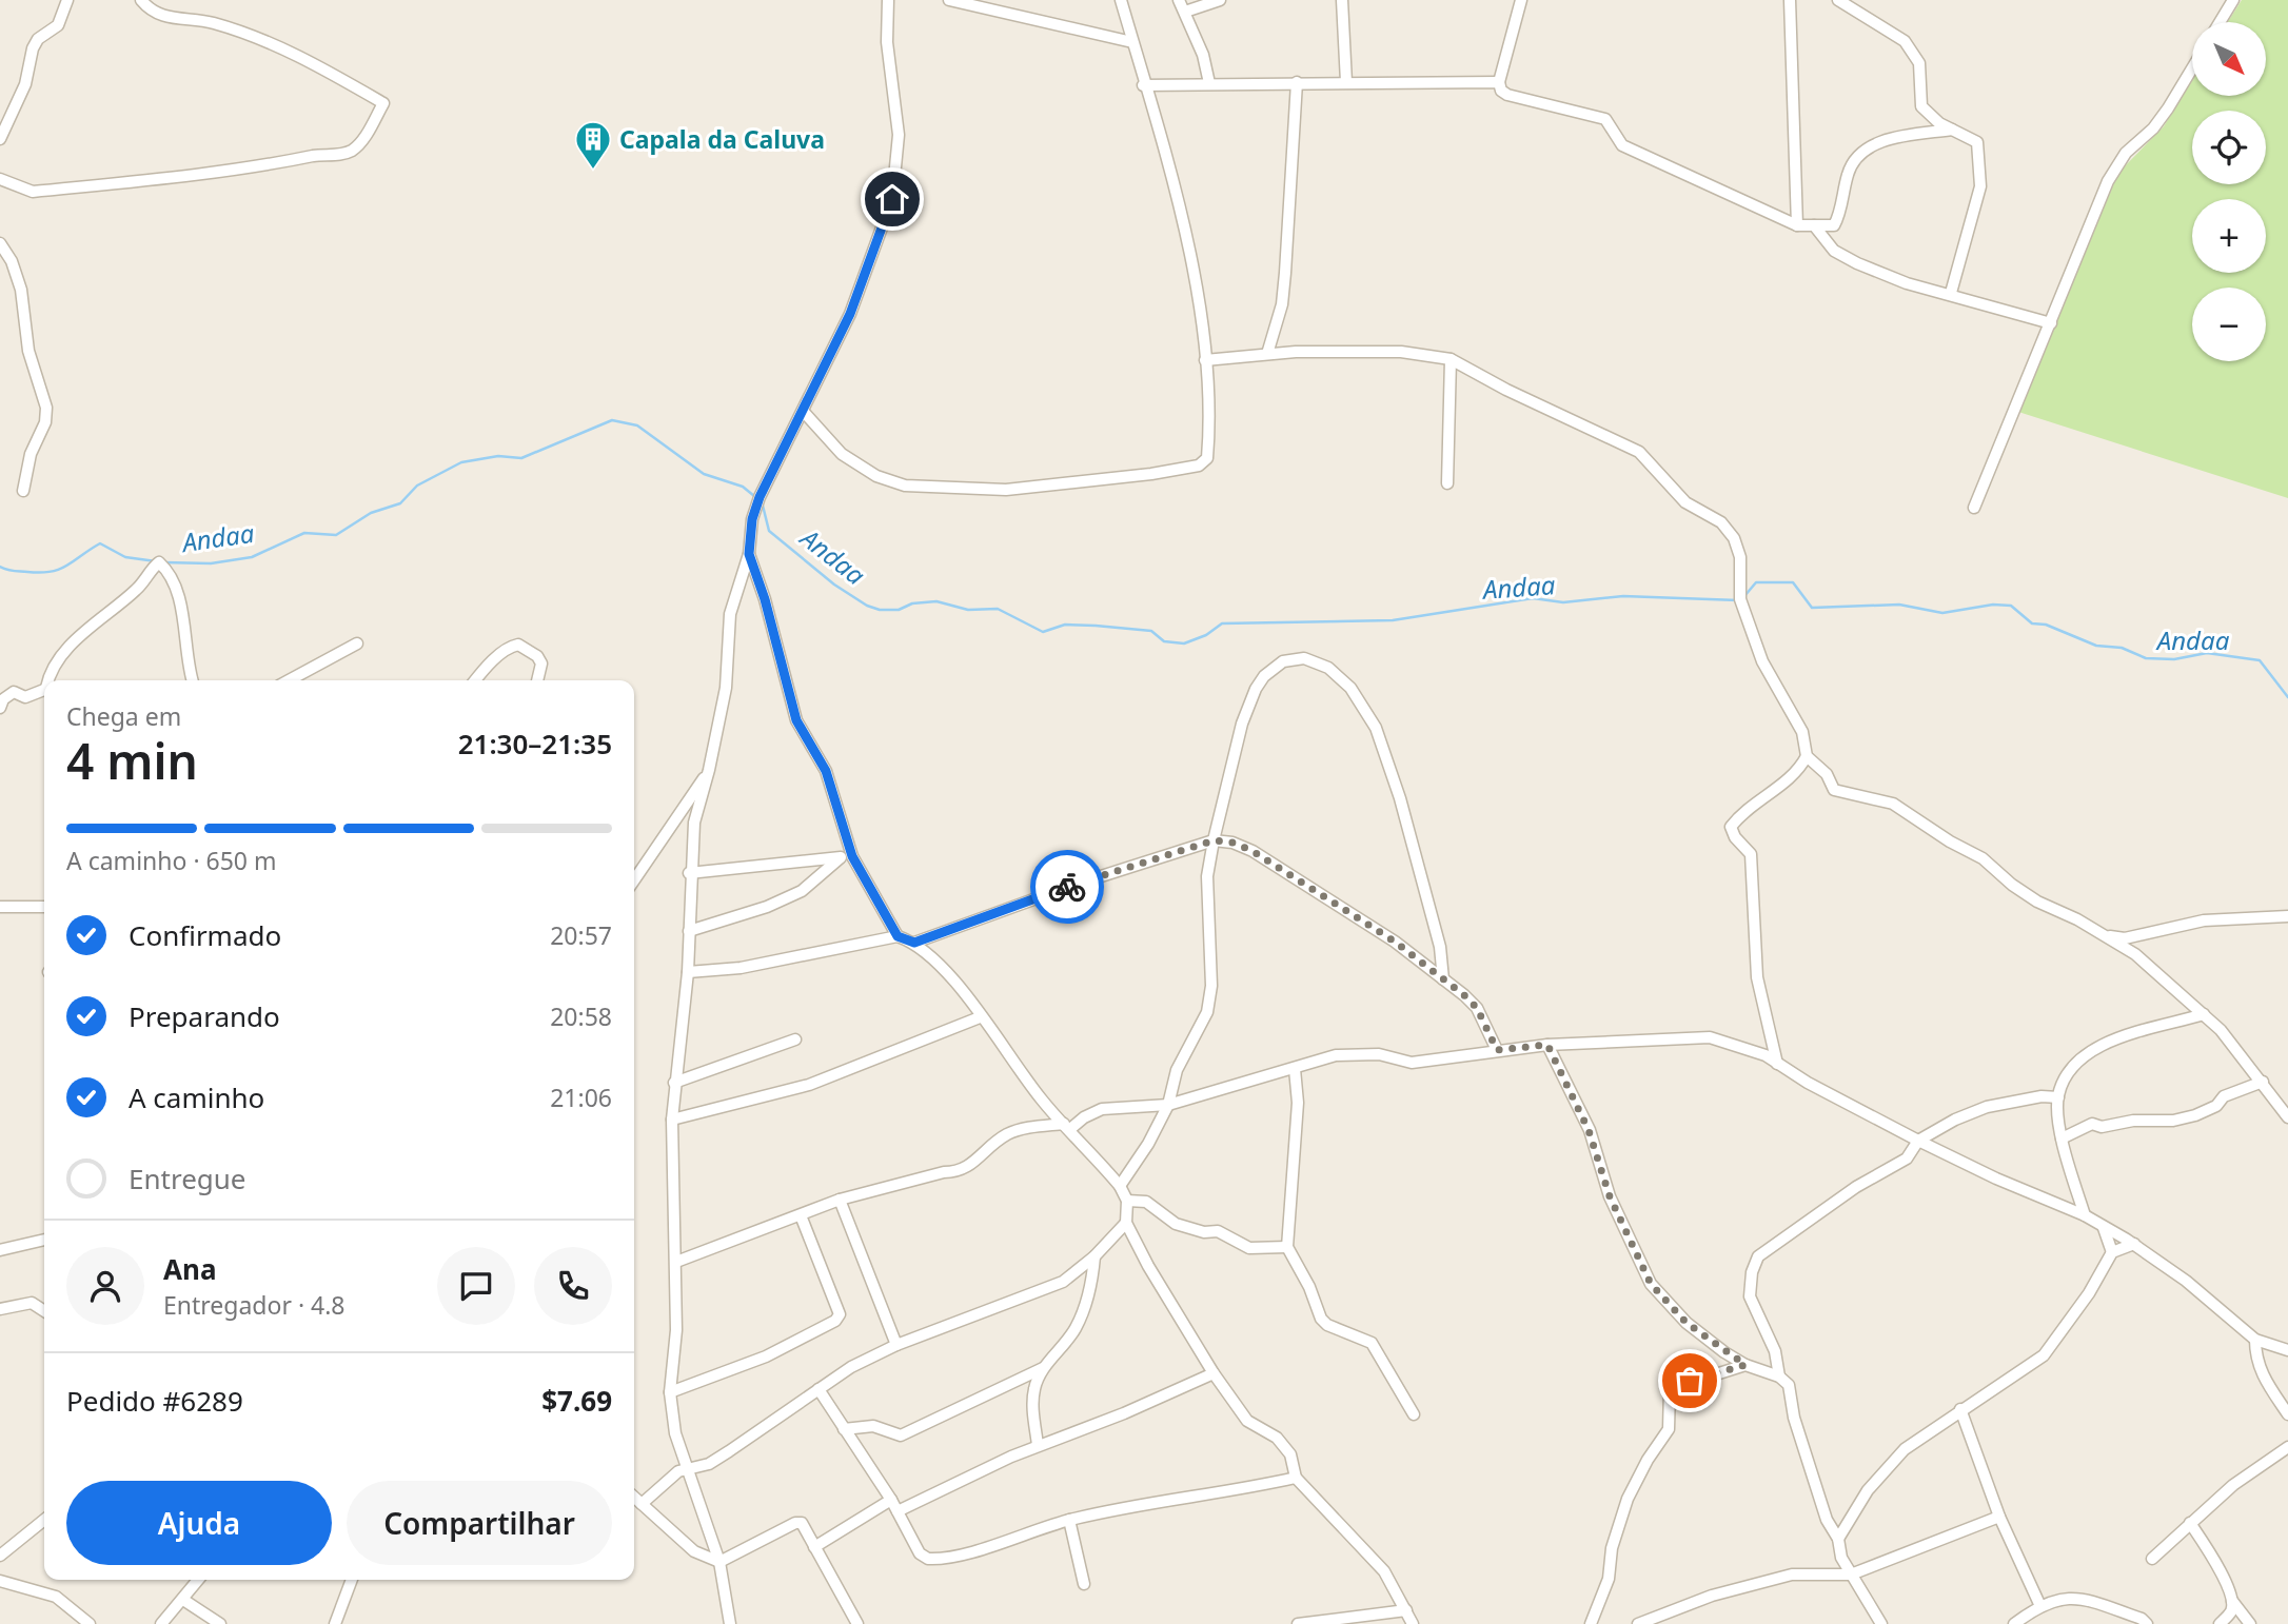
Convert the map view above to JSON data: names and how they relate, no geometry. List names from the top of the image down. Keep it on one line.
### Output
{"water":["Andaa"],"places":{"building":["Capala da Caluva"]},"north":"bottom right","page":{"map_buttons":["+","−"],"heading":["4 min","Chega em","21:30–21:35"],"panel":["Ana","Entregador · 4.8","Pedido #6289","$7.69"],"bar":"A caminho · 650 m","list":[["Confirmado","20:57"],["Preparando","20:58"],["A caminho","21:06"],"Entregue"],"buttons":["Ajuda","Compartilhar"]}}
